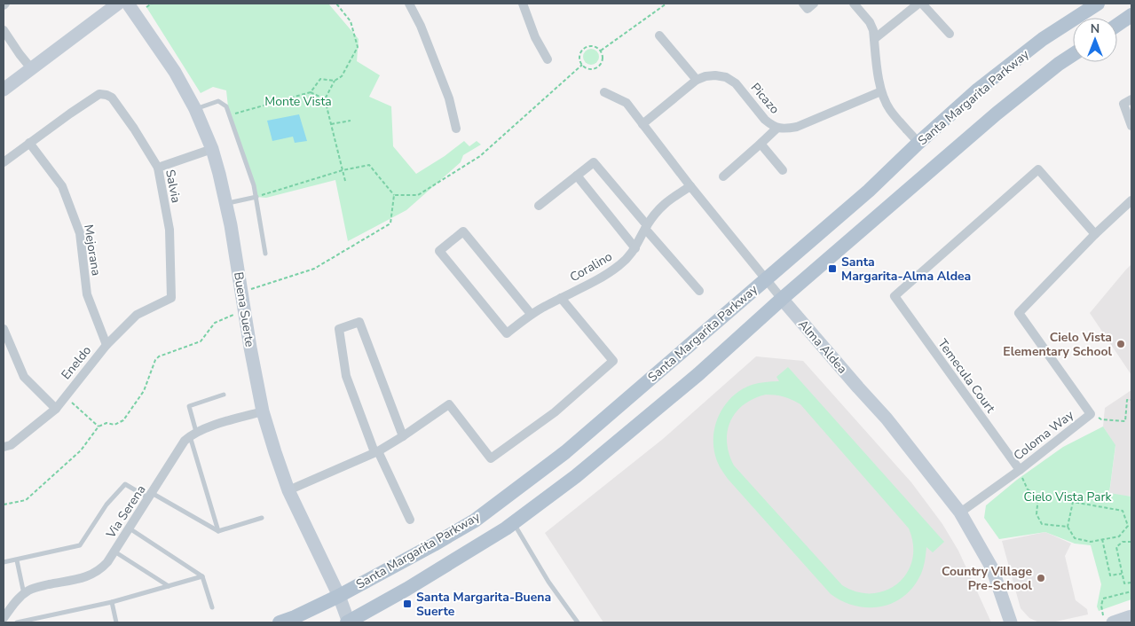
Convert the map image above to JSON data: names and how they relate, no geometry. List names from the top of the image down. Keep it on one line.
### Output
{"streets":{"main road":["Santa Margarita Parkway"],"street":["Picazo","Salvia","Mejorana","Coralino","Buena Suerte","Alma Aldea","Eneldo","Temecula Court","Coloma Way","Via Serena"]},"crossings":[["Santa Margarita Parkway","Buena Suerte"],["Santa Margarita Parkway","Alma Aldea"],["Picazo","Alma Aldea"],["Salvia","Mejorana"],["Salvia","Eneldo"],["Mejorana","Eneldo"],["Coralino","Alma Aldea"],["Alma Aldea","Coloma Way"],["Temecula Court","Coloma Way"]],"parks":["Monte Vista","Cielo Vista Park"],"places":{"transit":["Santa Margarita-Alma Aldea","Santa Margarita-Buena Suerte"],"other":["Cielo Vista Elementary School","Country Village Pre-School"]},"north":"top"}
